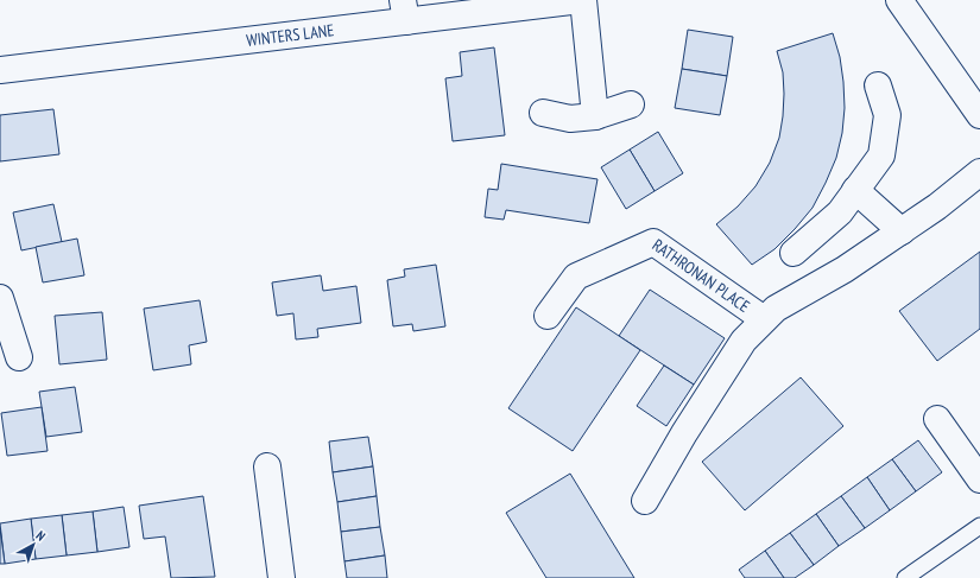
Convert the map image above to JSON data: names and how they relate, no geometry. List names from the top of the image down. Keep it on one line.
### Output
{"streets":{"street":["WINTERS LANE","RATHRONAN PLACE"]},"north":"top right"}
